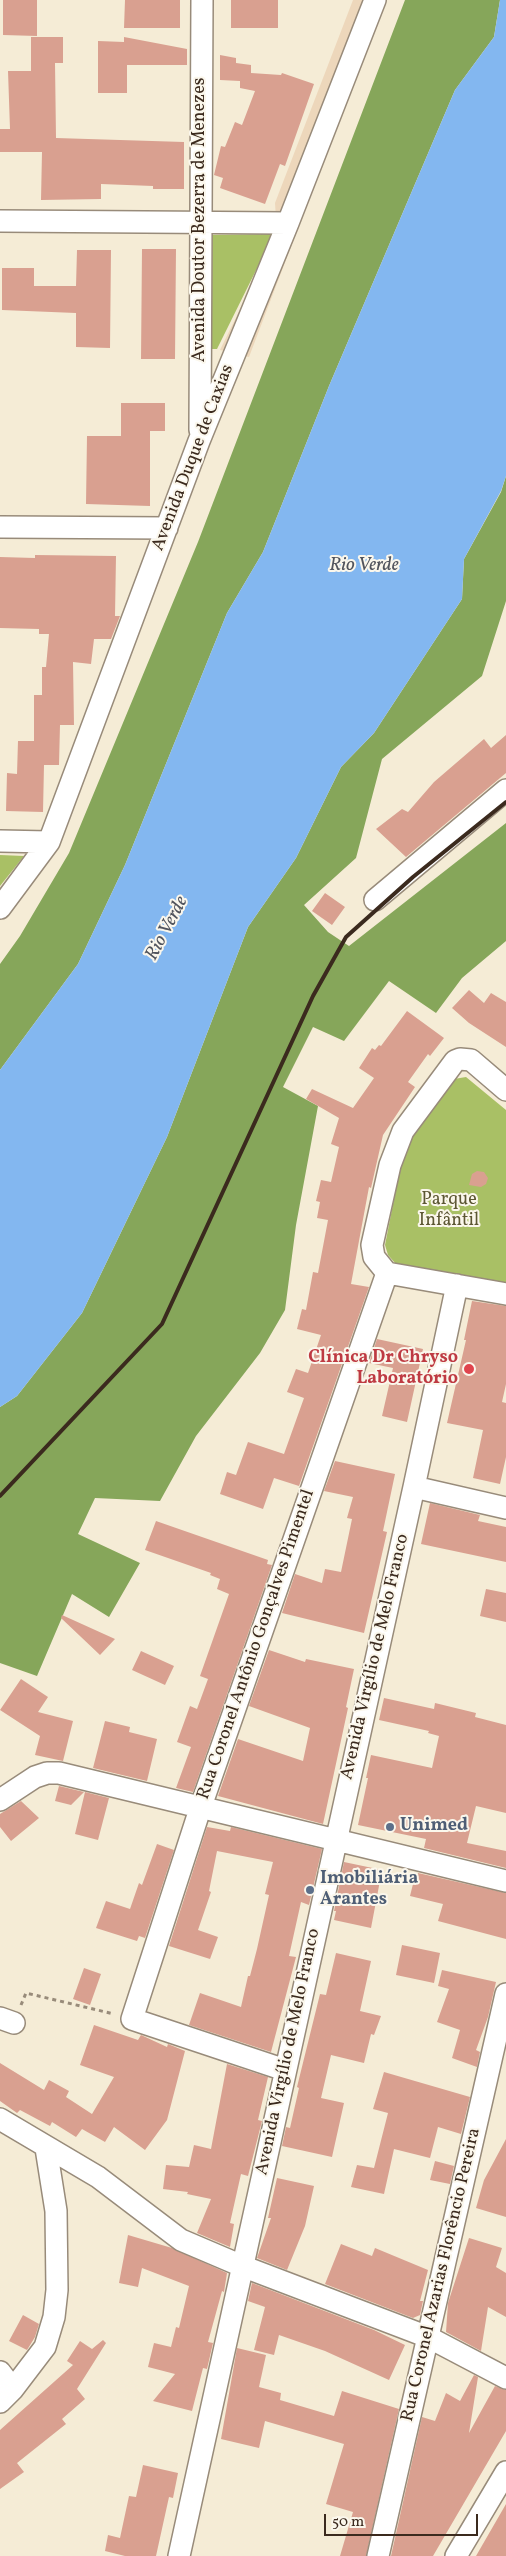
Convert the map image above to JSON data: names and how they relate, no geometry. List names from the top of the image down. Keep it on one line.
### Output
{"streets":{"street":["Avenida Doutor Bezerra de Menezes","Avenida Duque de Caxias","Rua Coronel Antônio Gonçalves Pimentel","Avenida Virgílio de Melo Franco","Rua Coronel Azarias Florêncio Pereira"]},"crossings":[["Avenida Doutor Bezerra de Menezes","Avenida Duque de Caxias"]],"water":["Rio Verde"],"parks":["Parque Infântil"],"places":["Clínica Dr Chryso Laboratório","Unimed","Imobiliária Arantes"],"scale_bar":"50 m"}
